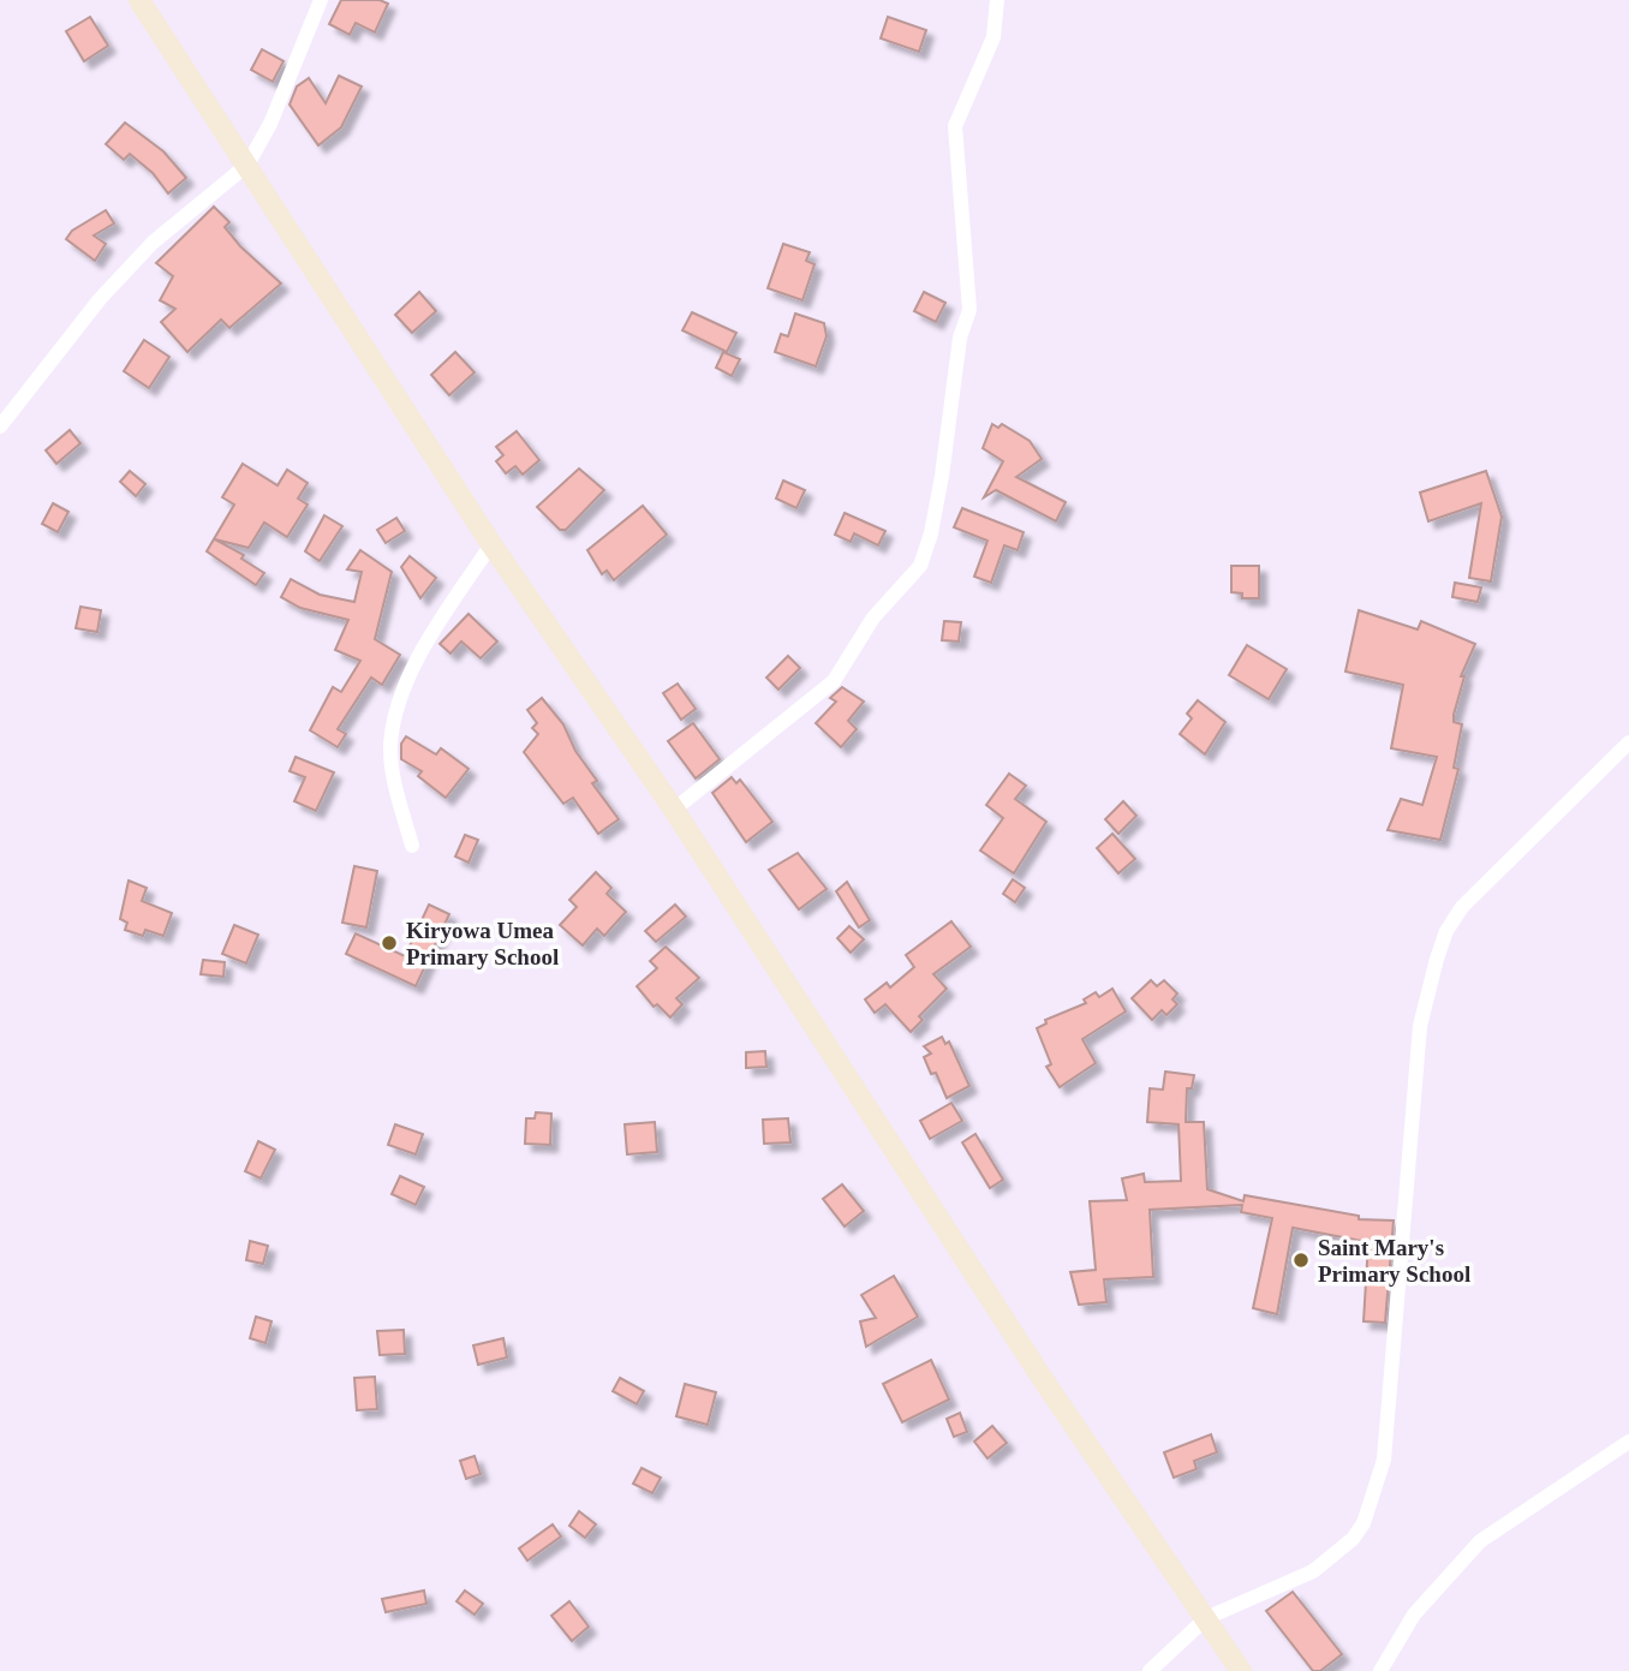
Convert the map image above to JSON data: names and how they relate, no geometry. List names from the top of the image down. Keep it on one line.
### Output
{"places":["Kiryowa Umea Primary School","Saint Mary's Primary School"]}
